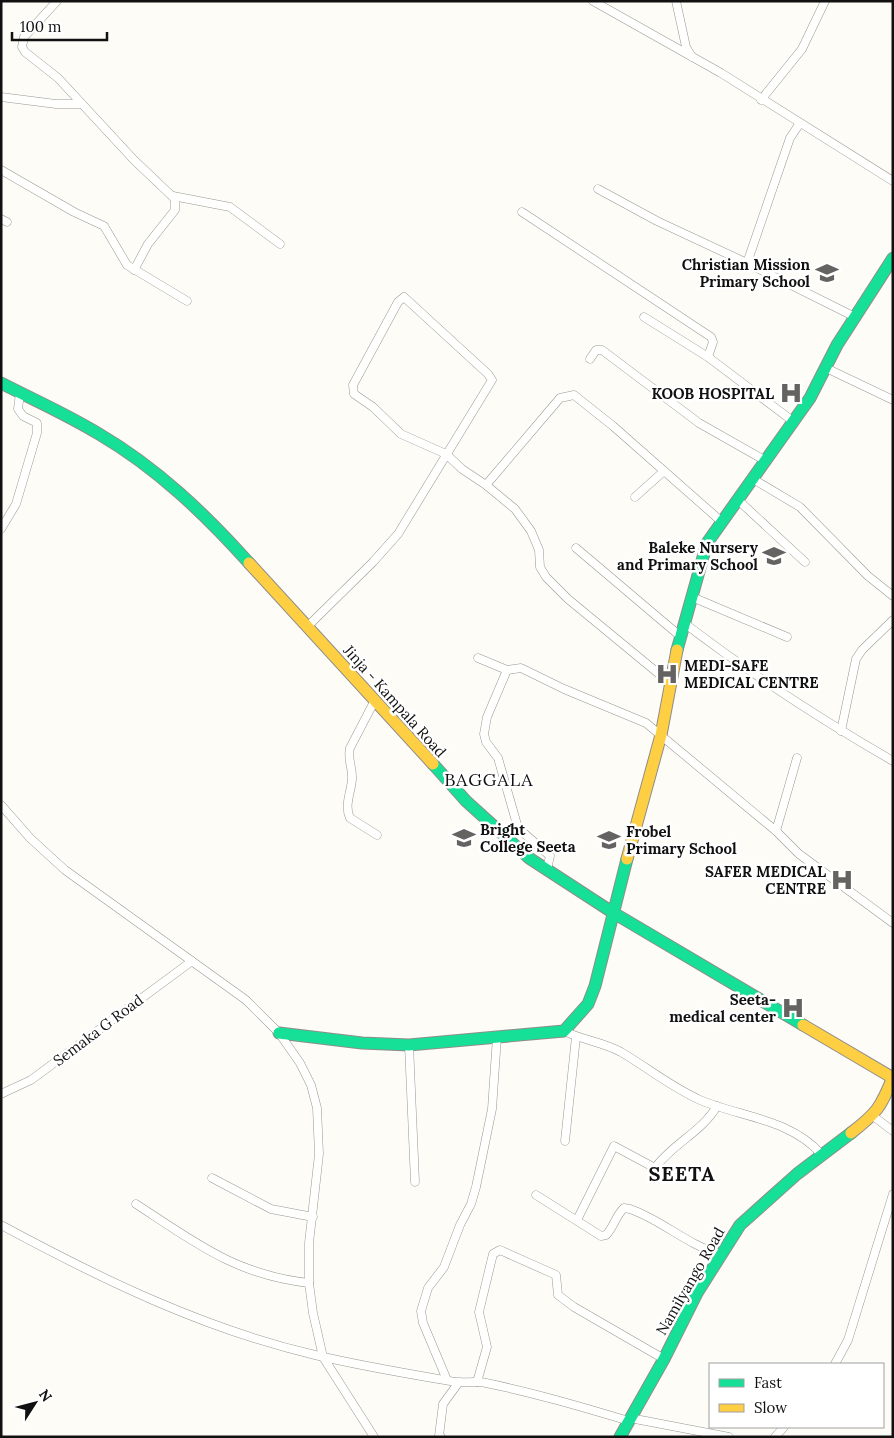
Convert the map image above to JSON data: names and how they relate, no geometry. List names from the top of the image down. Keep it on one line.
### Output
{"streets":{"main road":["Jinja - Kampala Road","Namilyango Road"],"street":["Semaka G Road"]},"crossings":[["Jinja - Kampala Road","Namilyango Road"]],"districts":["BAGGALA","SEETA"],"places":{"school or university":["Christian Mission Primary School","Baleke Nursery and Primary School","Bright College Seeta","Frobel Primary School"],"hospital":["KOOB HOSPITAL","MEDI-SAFE MEDICAL CENTRE","SAFER MEDICAL CENTRE","Seeta- medical center"]},"legend":["Fast","Slow"],"scale_bar":"100 m","north":"top right"}
